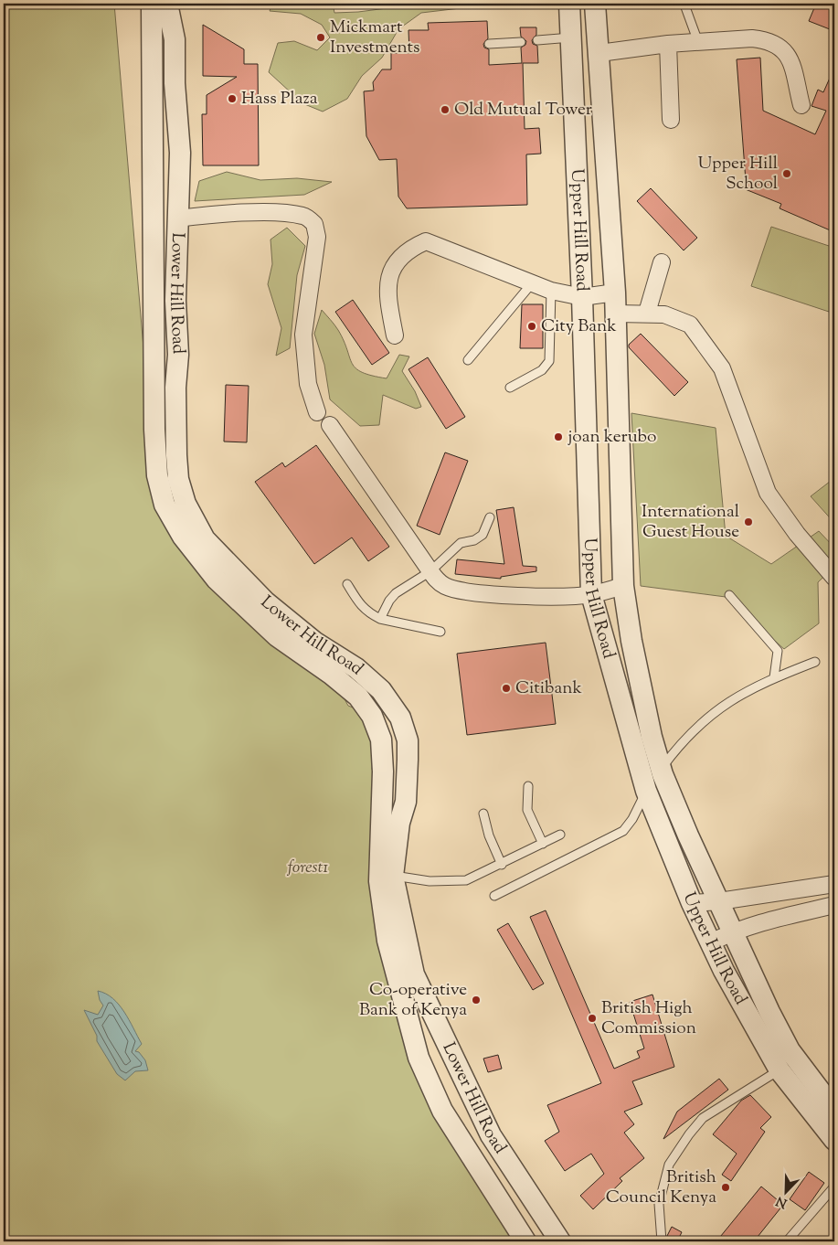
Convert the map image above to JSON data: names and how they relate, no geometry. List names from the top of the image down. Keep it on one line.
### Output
{"streets":{"street":["Upper Hill Road","Lower Hill Road"]},"parks":["forest1"],"places":["Mickmart Investments","Hass Plaza","Old Mutual Tower","Upper Hill School","City Bank","joan kerubo","International Guest House","Citibank","Co-operative Bank of Kenya","British High Commission","British Council Kenya"],"north":"bottom left"}
